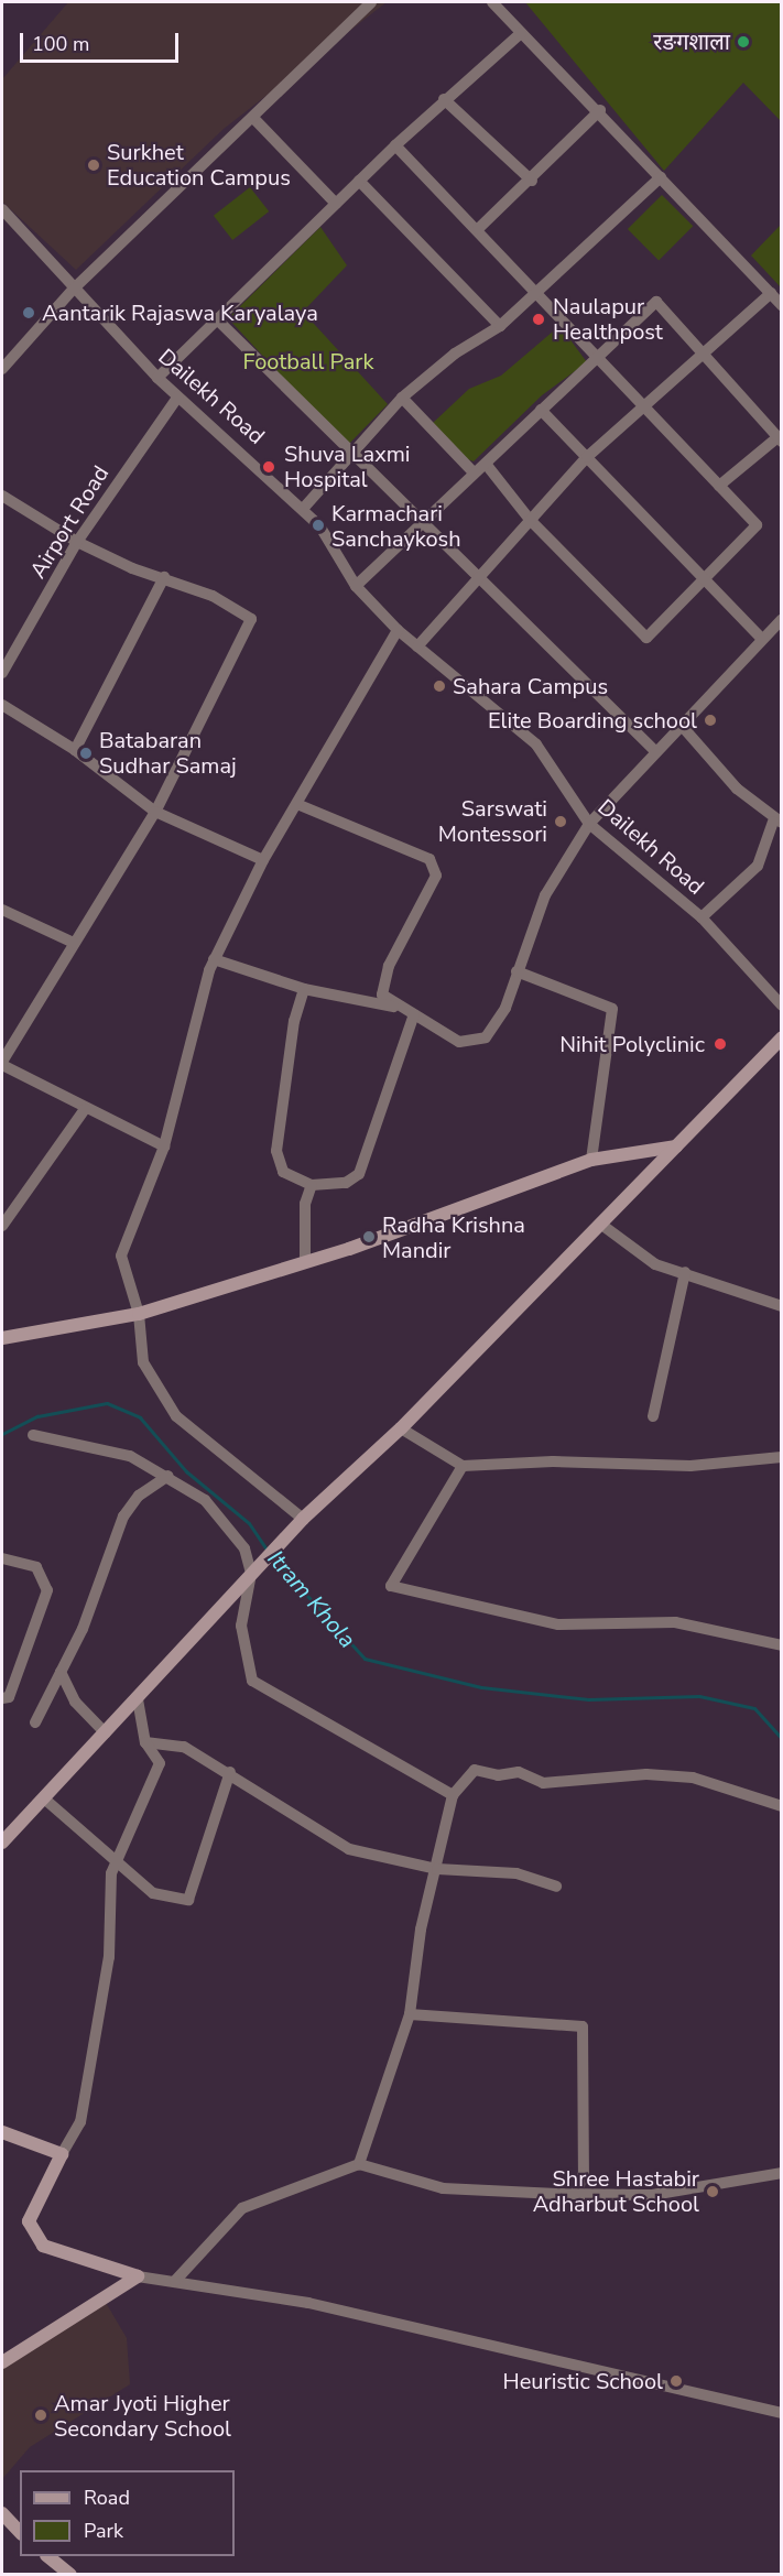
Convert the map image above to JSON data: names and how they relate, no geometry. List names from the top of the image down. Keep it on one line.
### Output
{"streets":{"street":["Dailekh Road","Airport Road"]},"crossings":[["Dailekh Road","Airport Road"]],"water":["Itram Khola"],"parks":["Football Park"],"places":["रङगशाला","Surkhet Education Campus","Aantarik Rajaswa Karyalaya","Naulapur Healthpost","Shuva Laxmi Hospital","Karmachari Sanchaykosh","Sahara Campus","Elite Boarding school","Batabaran Sudhar Samaj","Sarswati Montessori","Nihit Polyclinic","Radha Krishna Mandir","Shree Hastabir Adharbut School","Heuristic School","Amar Jyoti Higher Secondary School"],"legend":["Road","Park"],"scale_bar":"100 m"}
